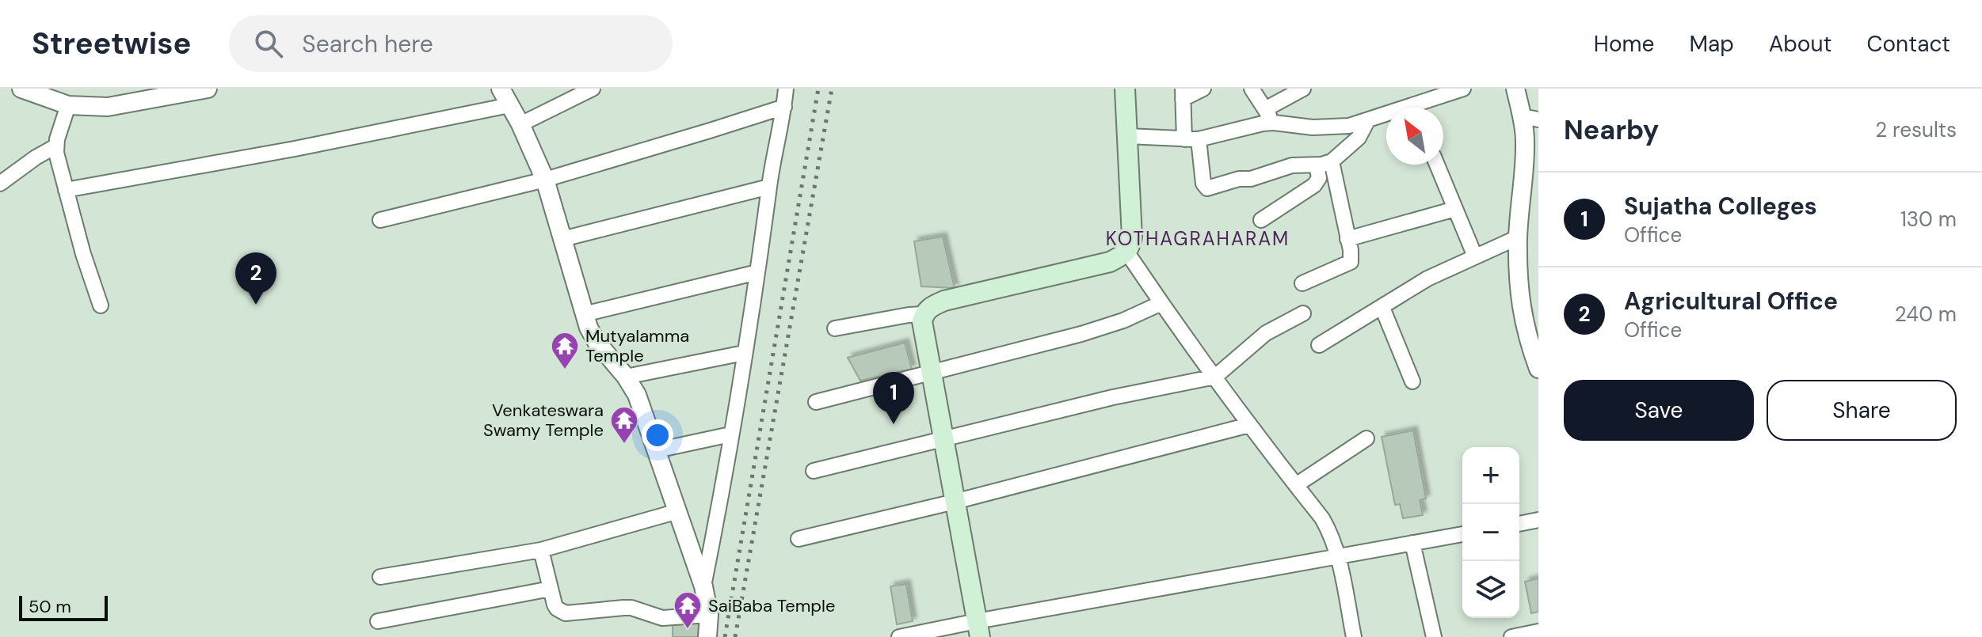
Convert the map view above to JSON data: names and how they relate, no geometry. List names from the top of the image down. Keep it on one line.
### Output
{"districts":["KOTHAGRAHARAM"],"places":{"temple":["Mutyalamma Temple","Venkateswara Swamy Temple","SaiBaba Temple"]},"scale_bar":"50 m","north":"top left","page":{"header":"Streetwise","search":"Search here","nav":["Home","Map","About","Contact"],"heading":["Nearby","2 results"],"list":[{"mark":"1","name":"Sujatha Colleges","note":"Office","value":"130 m"},{"mark":"2","name":"Agricultural Office","note":"Office","value":"240 m"}],"pins":["2","1"],"buttons":["Save","Share"],"map_buttons":["+","−"],"scale":"50 m"}}
